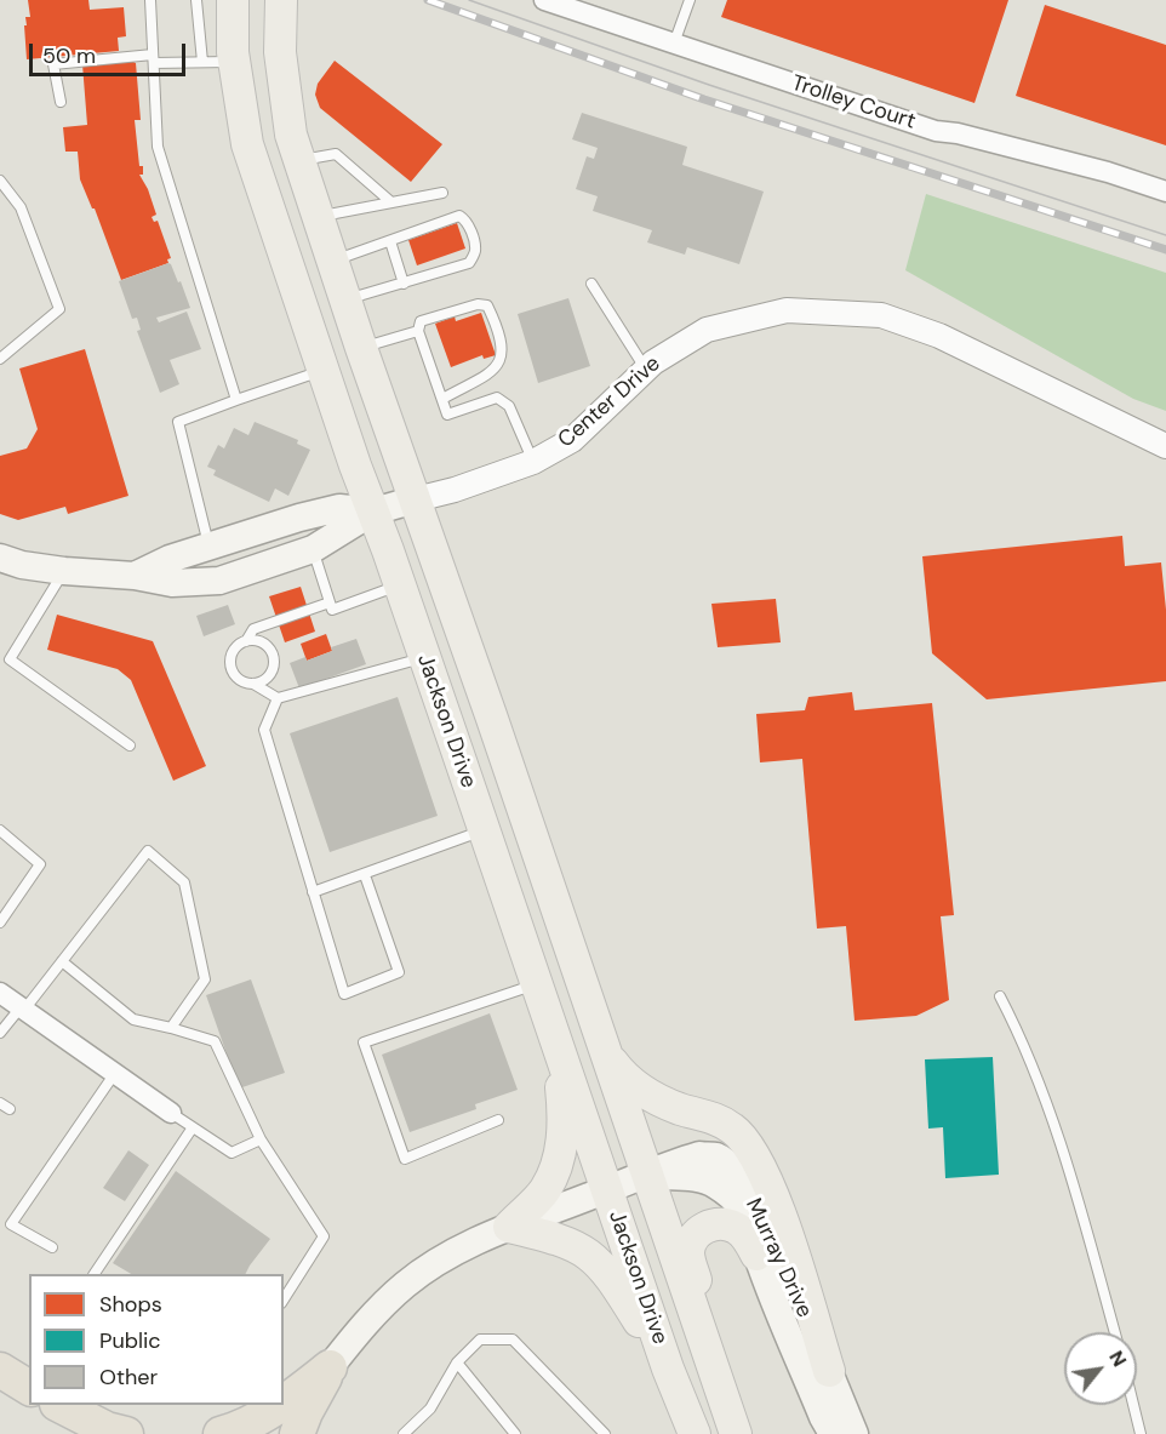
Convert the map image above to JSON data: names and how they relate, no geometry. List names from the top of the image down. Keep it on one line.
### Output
{"streets":{"main road":["Center Drive","Jackson Drive","Murray Drive"],"street":["Trolley Court"]},"crossings":[["Center Drive","Jackson Drive"],["Jackson Drive","Murray Drive"]],"legend":["Shops","Public","Other"],"scale_bar":"50 m","north":"top right"}
